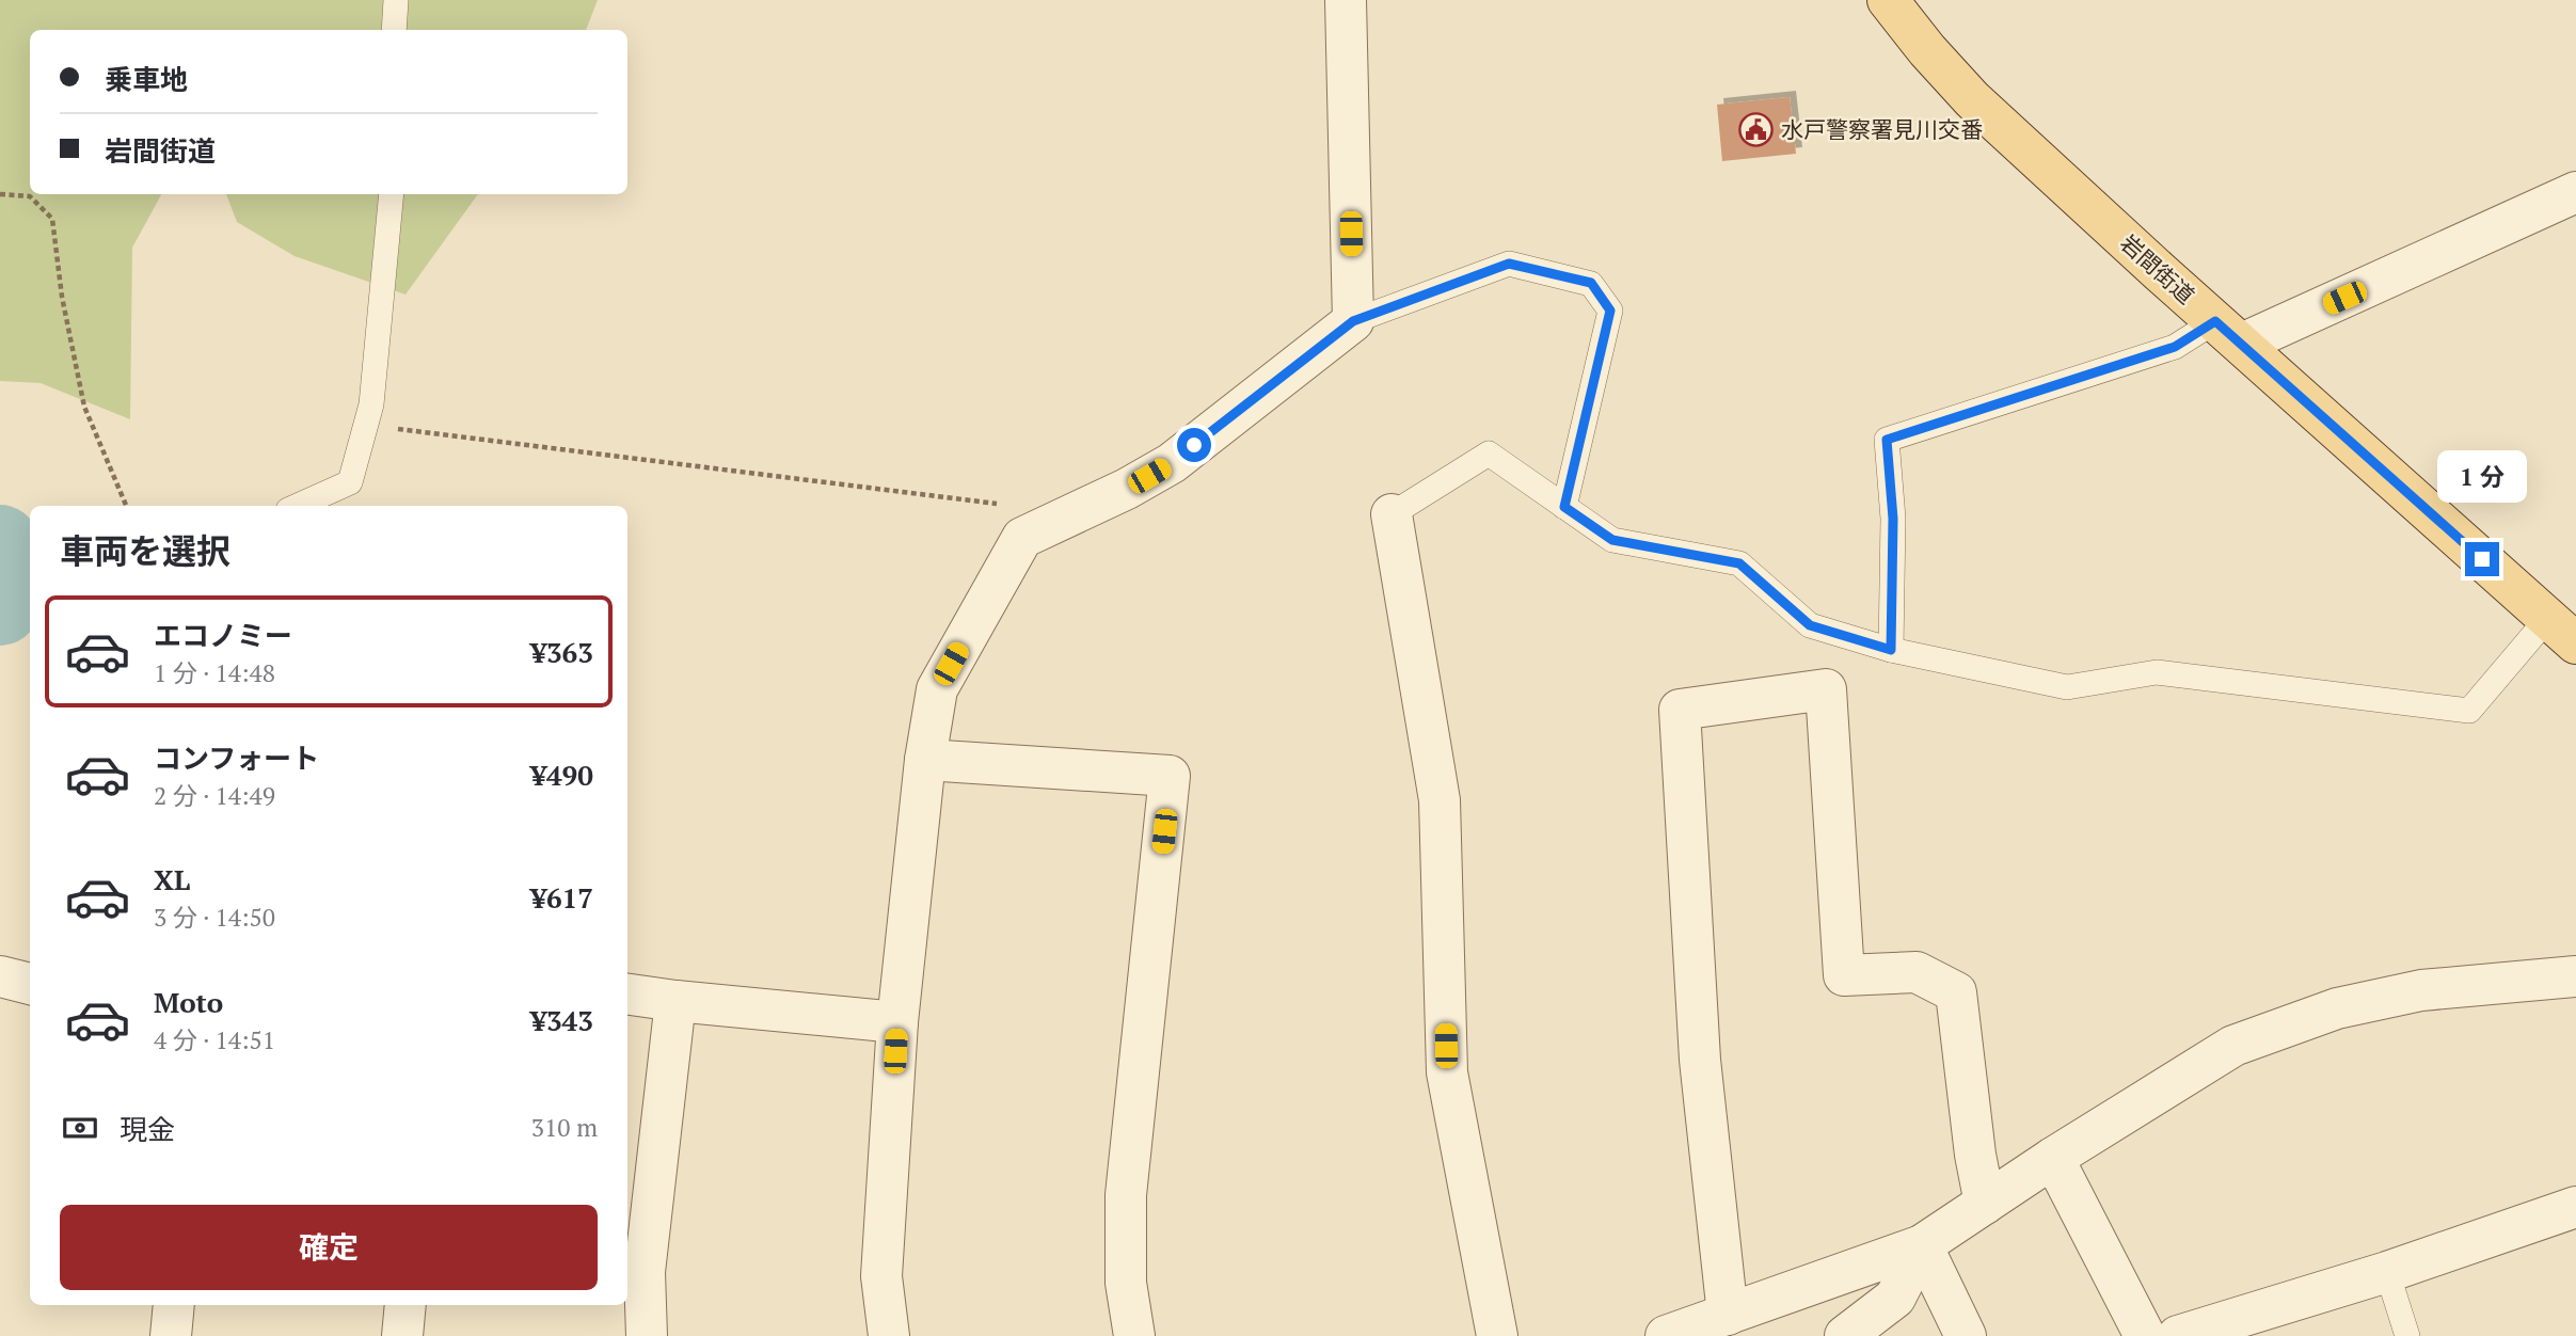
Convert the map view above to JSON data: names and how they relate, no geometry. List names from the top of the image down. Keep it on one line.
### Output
{"streets":{"main road":["岩間街道"]},"places":{"public building":["水戸警察署見川交番"]},"page":{"banner":["乗車地","岩間街道"],"bubble":"1 分","heading":"車両を選択","list":[{"name":"エコノミー","note":"1 分 · 14:48","value":"¥363"},{"name":"コンフォート","note":"2 分 · 14:49","value":"¥490"},{"name":"XL","note":"3 分 · 14:50","value":"¥617"},{"name":"Moto","note":"4 分 · 14:51","value":"¥343"}],"pay":["現金","310 m"],"buttons":"確定"}}
